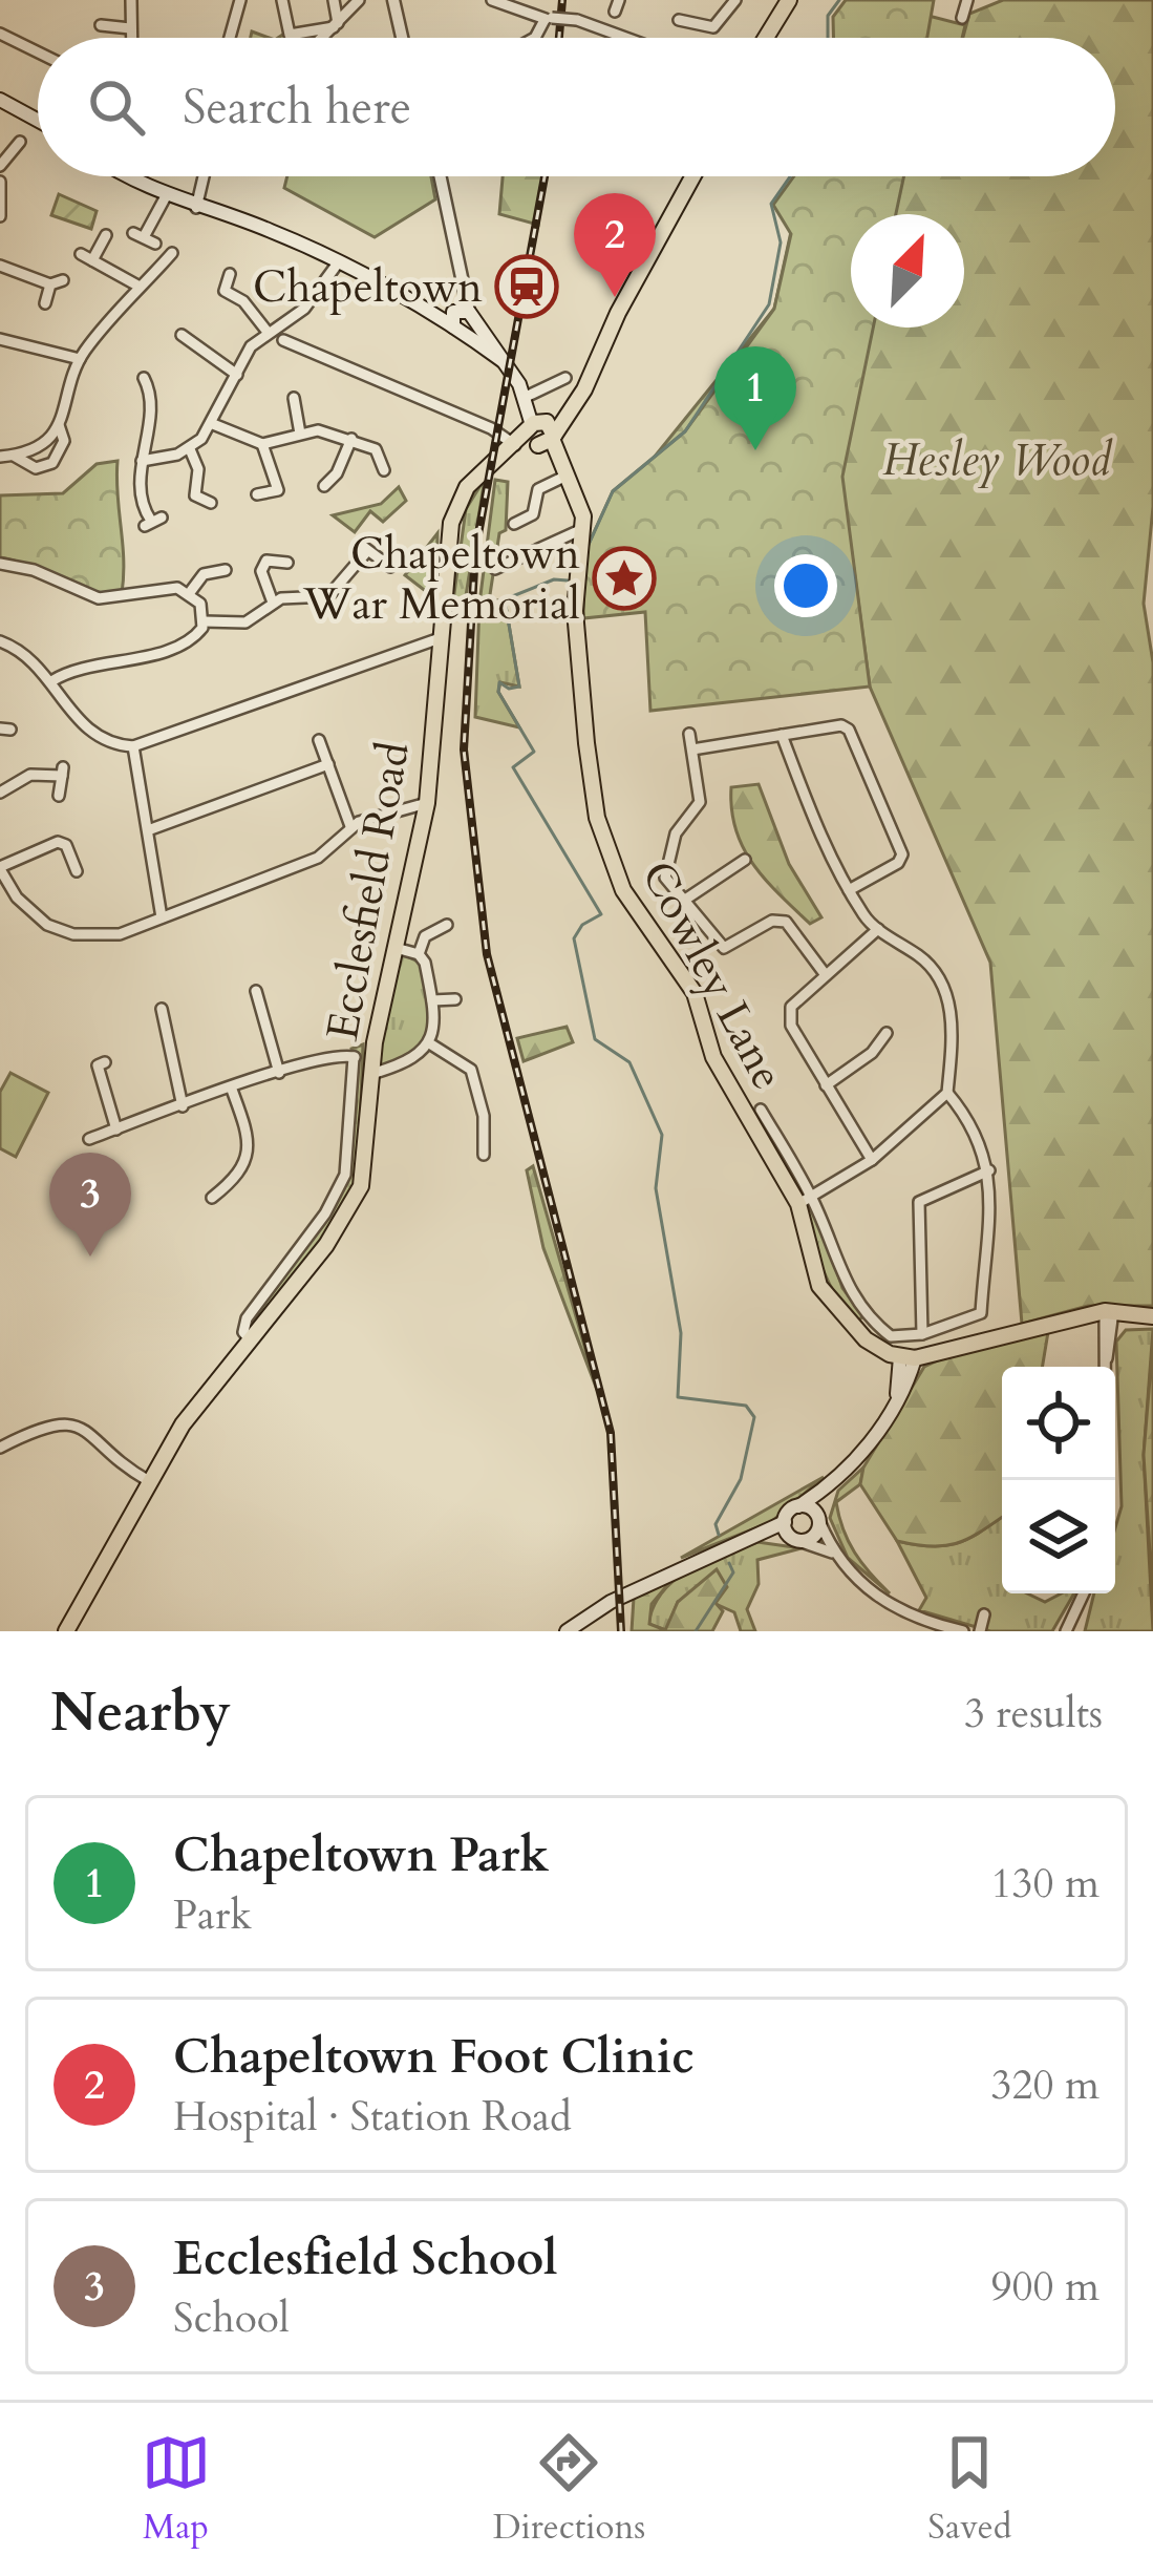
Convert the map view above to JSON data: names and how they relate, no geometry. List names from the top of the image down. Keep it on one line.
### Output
{"streets":{"main road":["Ecclesfield Road","Cowley Lane"]},"crossings":[["Ecclesfield Road","Cowley Lane"]],"parks":["Hesley Wood"],"places":{"station":["Chapeltown"],"place":["Chapeltown War Memorial"]},"north":"top right","page":{"search":"Search here","pins":["2","1","3"],"heading":["Nearby","3 results"],"list":[{"mark":"1","name":"Chapeltown Park","note":"Park","value":"130 m"},{"mark":"2","name":"Chapeltown Foot Clinic","note":"Hospital · Station Road","value":"320 m"},{"mark":"3","name":"Ecclesfield School","note":"School","value":"900 m"}],"nav":["Map","Directions","Saved"]}}
